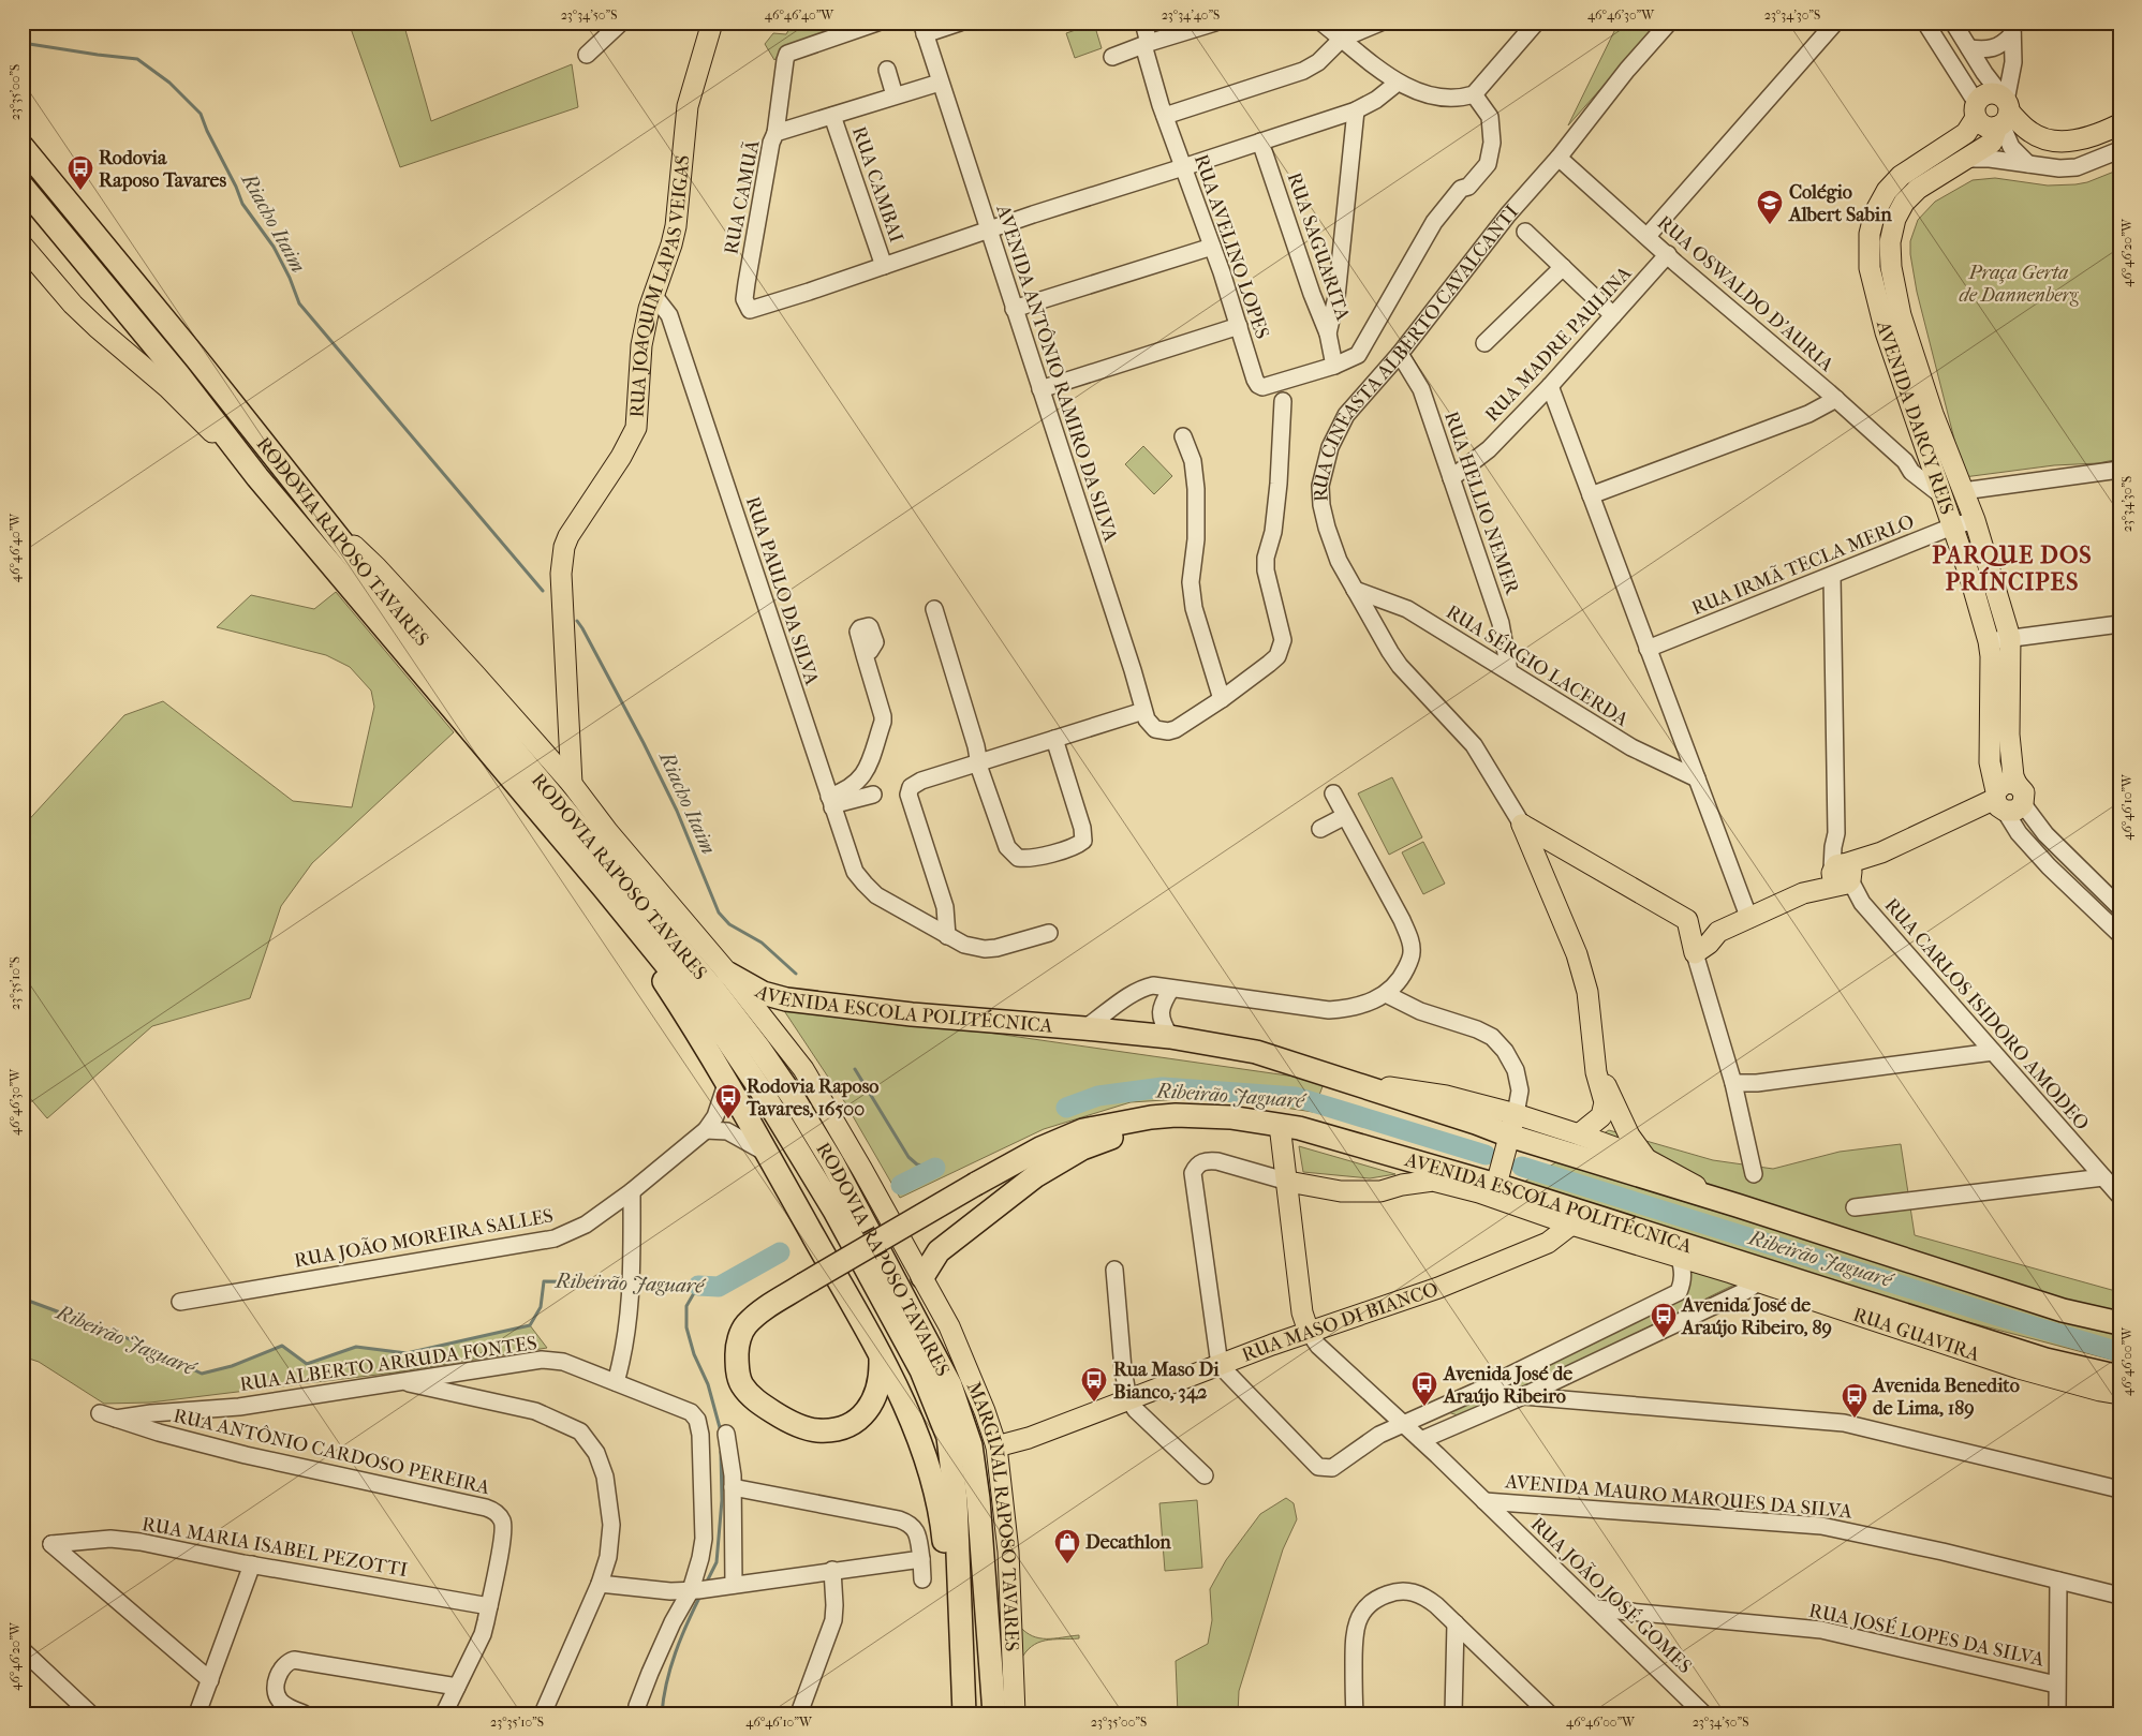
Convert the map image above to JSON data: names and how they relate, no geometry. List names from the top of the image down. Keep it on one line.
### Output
{"streets":{"highway":["RODOVIA RAPOSO TAVARES","AVENIDA ESCOLA POLITÉCNICA"],"main road":["RUA JOAQUIM LAPAS VEIGAS","RUA CINEASTA ALBERTO CAVALCANTI","AVENIDA DARCY REIS","RUA MASO DI BIANCO","RUA GUAVIRA","MARGINAL RAPOSO TAVARES"],"street":["RUA CAMBAI","RUA CAMUÃ","RUA AVELINO LOPES","RUA SAGUARITA","RUA OSWALDO D'AURIA","RUA MADRE PAULINA","AVENIDA ANTÔNIO RAMIRO DA SILVA","RUA HELLIO NEMER","RUA IRMÃ TECLA MERLO","RUA PAULO DA SILVA","RUA SÉRGIO LACERDA","RUA CARLOS ISIDORO AMODEO","RUA JOÃO MOREIRA SALLES","RUA ALBERTO ARRUDA FONTES","RUA ANTÔNIO CARDOSO PEREIRA","AVENIDA MAURO MARQUES DA SILVA","RUA MARIA ISABEL PEZOTTI","RUA JOÃO JOSÉ GOMES","RUA JOSÉ LOPES DA SILVA"]},"crossings":[["RUA CAMBAI","RUA CAMUÃ"],["RUA CAMUÃ","AVENIDA ANTÔNIO RAMIRO DA SILVA"],["RUA AVELINO LOPES","RUA SAGUARITA"],["RUA JOAQUIM LAPAS VEIGAS","RUA PAULO DA SILVA"],["RUA JOAQUIM LAPAS VEIGAS","MARGINAL RAPOSO TAVARES"],["RUA OSWALDO D'AURIA","RUA MADRE PAULINA"],["RUA OSWALDO D'AURIA","RUA CINEASTA ALBERTO CAVALCANTI"],["RUA OSWALDO D'AURIA","AVENIDA DARCY REIS"],["RUA MADRE PAULINA","RUA HELLIO NEMER"],["RUA CINEASTA ALBERTO CAVALCANTI","RUA HELLIO NEMER"],["RUA CINEASTA ALBERTO CAVALCANTI","RUA SÉRGIO LACERDA"],["RUA CINEASTA ALBERTO CAVALCANTI","AVENIDA ESCOLA POLITÉCNICA"],["AVENIDA DARCY REIS","RUA IRMÃ TECLA MERLO"],["RUA HELLIO NEMER","RUA SÉRGIO LACERDA"],["RODOVIA RAPOSO TAVARES","MARGINAL RAPOSO TAVARES"],["RUA IRMÃ TECLA MERLO","RUA CARLOS ISIDORO AMODEO"],["AVENIDA ESCOLA POLITÉCNICA","RUA GUAVIRA"],["AVENIDA ESCOLA POLITÉCNICA","MARGINAL RAPOSO TAVARES"],["RUA MASO DI BIANCO","RUA GUAVIRA"],["RUA MASO DI BIANCO","MARGINAL RAPOSO TAVARES"],["RUA MASO DI BIANCO","RUA JOÃO JOSÉ GOMES"],["RUA ALBERTO ARRUDA FONTES","RUA ANTÔNIO CARDOSO PEREIRA"],["RUA ANTÔNIO CARDOSO PEREIRA","RUA MARIA ISABEL PEZOTTI"],["AVENIDA MAURO MARQUES DA SILVA","RUA JOÃO JOSÉ GOMES"],["RUA JOÃO JOSÉ GOMES","RUA JOSÉ LOPES DA SILVA"]],"districts":["PARQUE DOS PRÍNCIPES"],"water":["Riacho Itaim","Ribeirão Jaguaré"],"parks":["Praça Gerta de Dannenberg"],"places":{"bus stop":["Rodovia Raposo Tavares","Rodovia Raposo Tavares, 16500","Avenida José de Araújo Ribeiro, 89","Rua Maso Di Bianco, 342","Avenida José de Araújo Ribeiro","Avenida Benedito de Lima, 189"],"school or university":["Colégio Albert Sabin"],"shop":["Decathlon"]},"coordinates":["23°34'50\"S","46°46'40\"W","23°34'40\"S","46°46'30\"W","23°34'30\"S","23°35'00\"S","46°46'20\"W","46°46'10\"W","23°35'10\"S","46°46'00\"W"]}
